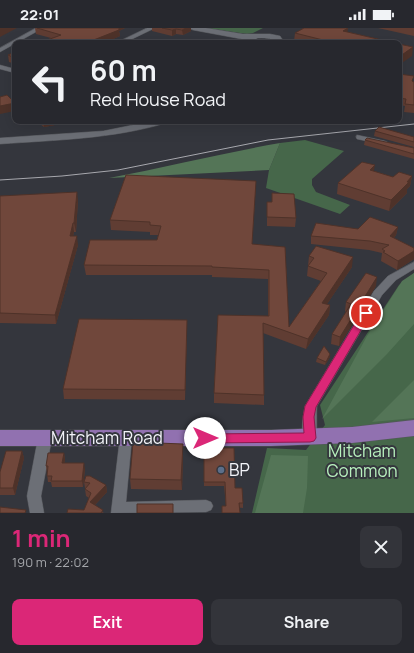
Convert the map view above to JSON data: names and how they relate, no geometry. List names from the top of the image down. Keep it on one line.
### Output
{"streets":{"main road":["Mitcham Road"]},"parks":["Mitcham Common"],"places":["BP"],"page":{"status":"22:01","turn":["60 m","Red House Road"],"heading":["1 min","190 m · 22:02"],"buttons":["Exit","Share"]}}
